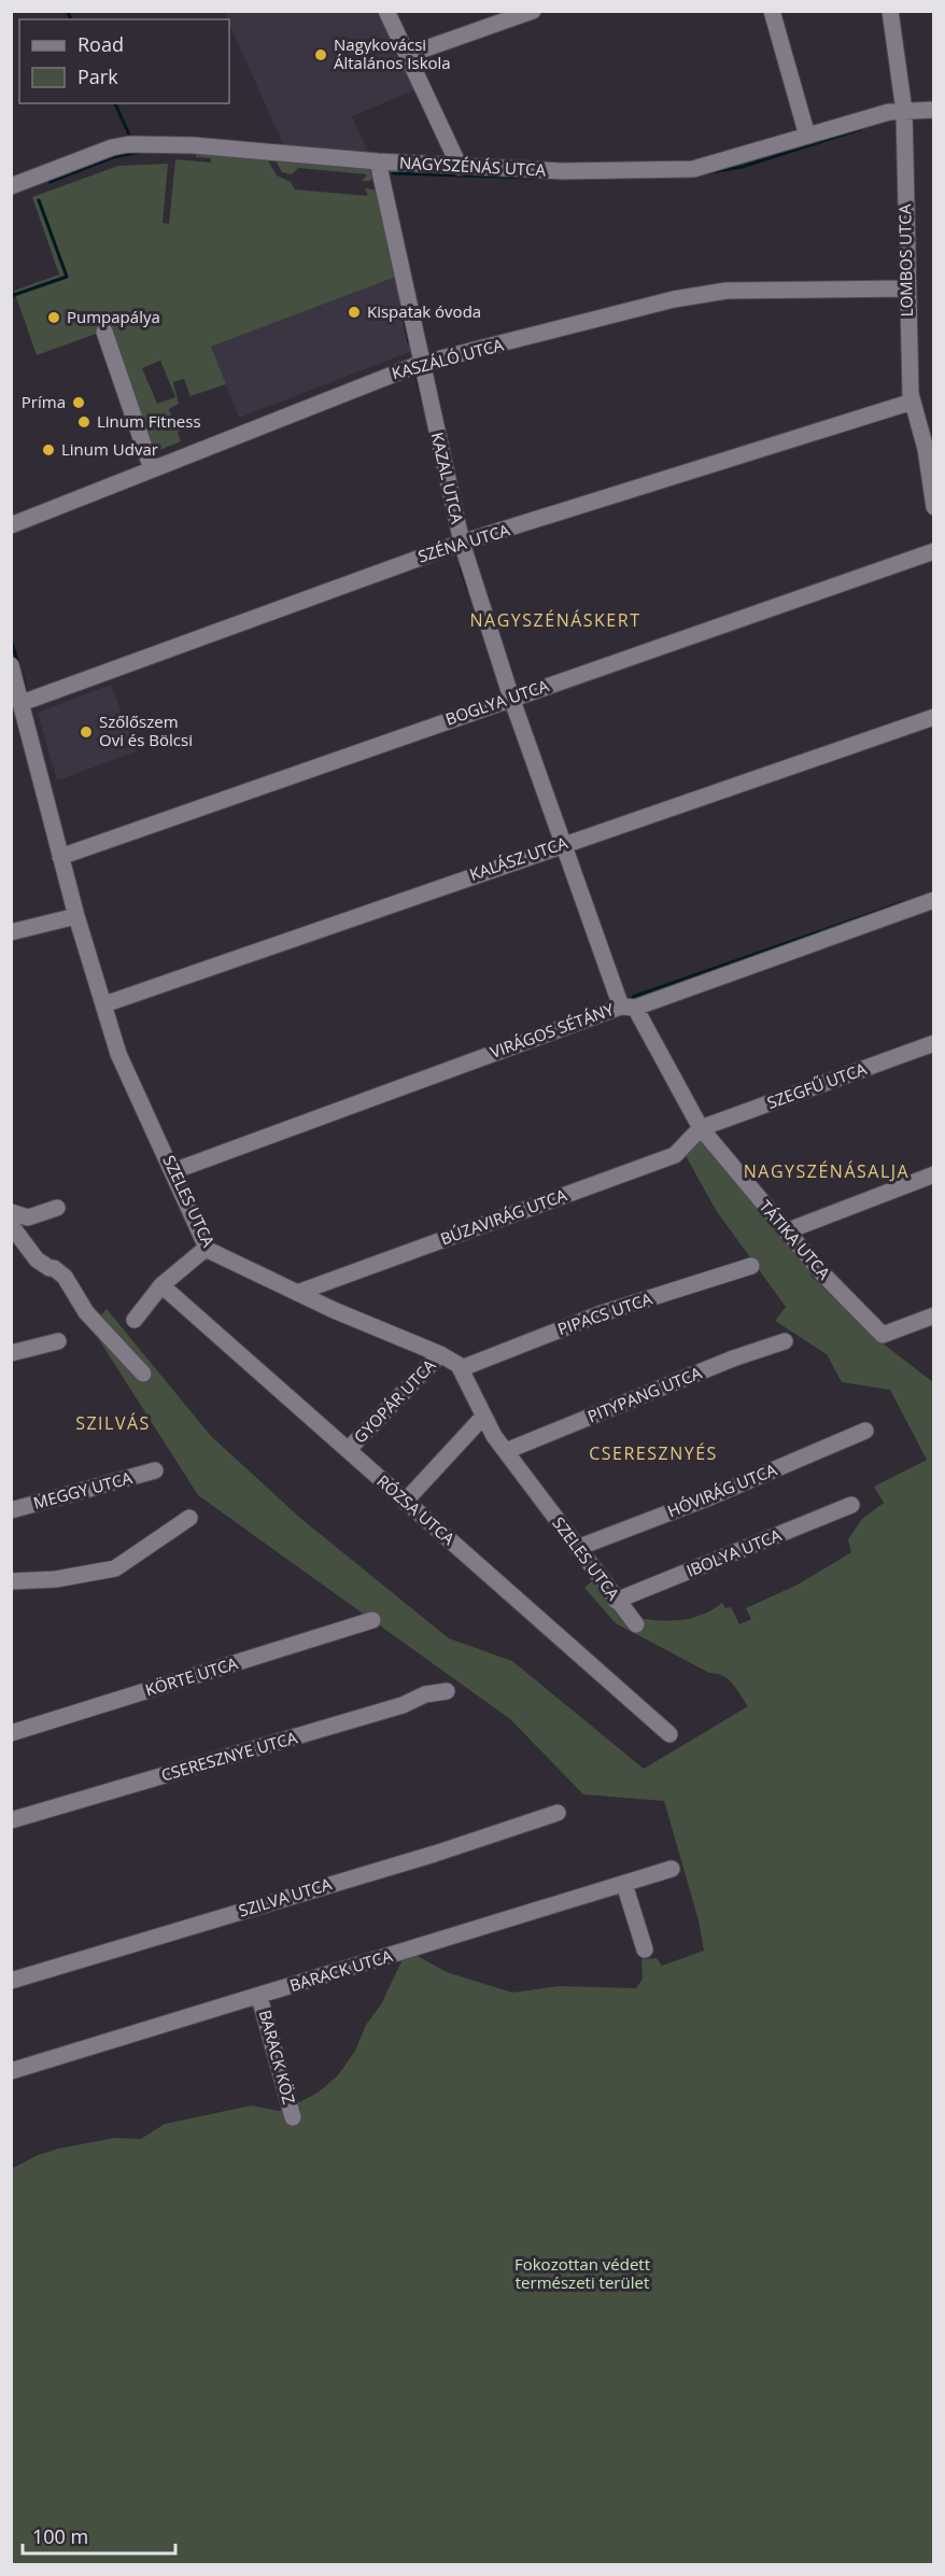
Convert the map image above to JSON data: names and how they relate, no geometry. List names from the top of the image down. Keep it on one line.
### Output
{"streets":{"street":["NAGYSZÉNÁS UTCA","LOMBOS UTCA","KASZÁLÓ UTCA","KAZAL UTCA","SZÉNA UTCA","BOGLYA UTCA","KALÁSZ UTCA","VIRÁGOS SÉTÁNY","SZEGFŰ UTCA","SZELES UTCA","BÚZAVIRÁG UTCA","TÁTIKA UTCA","PIPACS UTCA","PITYPANG UTCA","GYOPÁR UTCA","MEGGY UTCA","HÓVIRÁG UTCA","RÓZSA UTCA","IBOLYA UTCA","KÖRTE UTCA","CSERESZNYE UTCA","SZILVA UTCA","BARACK UTCA","BARACK KÖZ"]},"crossings":[["NAGYSZÉNÁS UTCA","LOMBOS UTCA"],["NAGYSZÉNÁS UTCA","KAZAL UTCA"],["LOMBOS UTCA","KASZÁLÓ UTCA"],["LOMBOS UTCA","SZÉNA UTCA"],["KASZÁLÓ UTCA","KAZAL UTCA"],["KAZAL UTCA","SZÉNA UTCA"],["KAZAL UTCA","BOGLYA UTCA"],["KAZAL UTCA","KALÁSZ UTCA"],["KAZAL UTCA","VIRÁGOS SÉTÁNY"],["KAZAL UTCA","TÁTIKA UTCA"],["SZÉNA UTCA","SZELES UTCA"],["BOGLYA UTCA","SZELES UTCA"],["KALÁSZ UTCA","SZELES UTCA"],["VIRÁGOS SÉTÁNY","SZELES UTCA"],["VIRÁGOS SÉTÁNY","TÁTIKA UTCA"],["SZEGFŰ UTCA","BÚZAVIRÁG UTCA"],["SZEGFŰ UTCA","TÁTIKA UTCA"],["SZELES UTCA","BÚZAVIRÁG UTCA"],["SZELES UTCA","PIPACS UTCA"],["SZELES UTCA","PITYPANG UTCA"],["SZELES UTCA","GYOPÁR UTCA"],["SZELES UTCA","HÓVIRÁG UTCA"],["SZELES UTCA","IBOLYA UTCA"],["BÚZAVIRÁG UTCA","TÁTIKA UTCA"],["GYOPÁR UTCA","RÓZSA UTCA"],["BARACK UTCA","BARACK KÖZ"]],"districts":["NAGYSZÉNÁSKERT","NAGYSZÉNÁSALJA","SZILVÁS","CSERESZNYÉS"],"parks":["Fokozottan védett természeti terület"],"places":["Nagykovácsi Általános Iskola","Kispatak óvoda","Pumpapálya","Príma","Linum Fitness","Linum Udvar","Szőlőszem Ovi és Bölcsi"],"legend":["Road","Park"],"scale_bar":"100 m"}
